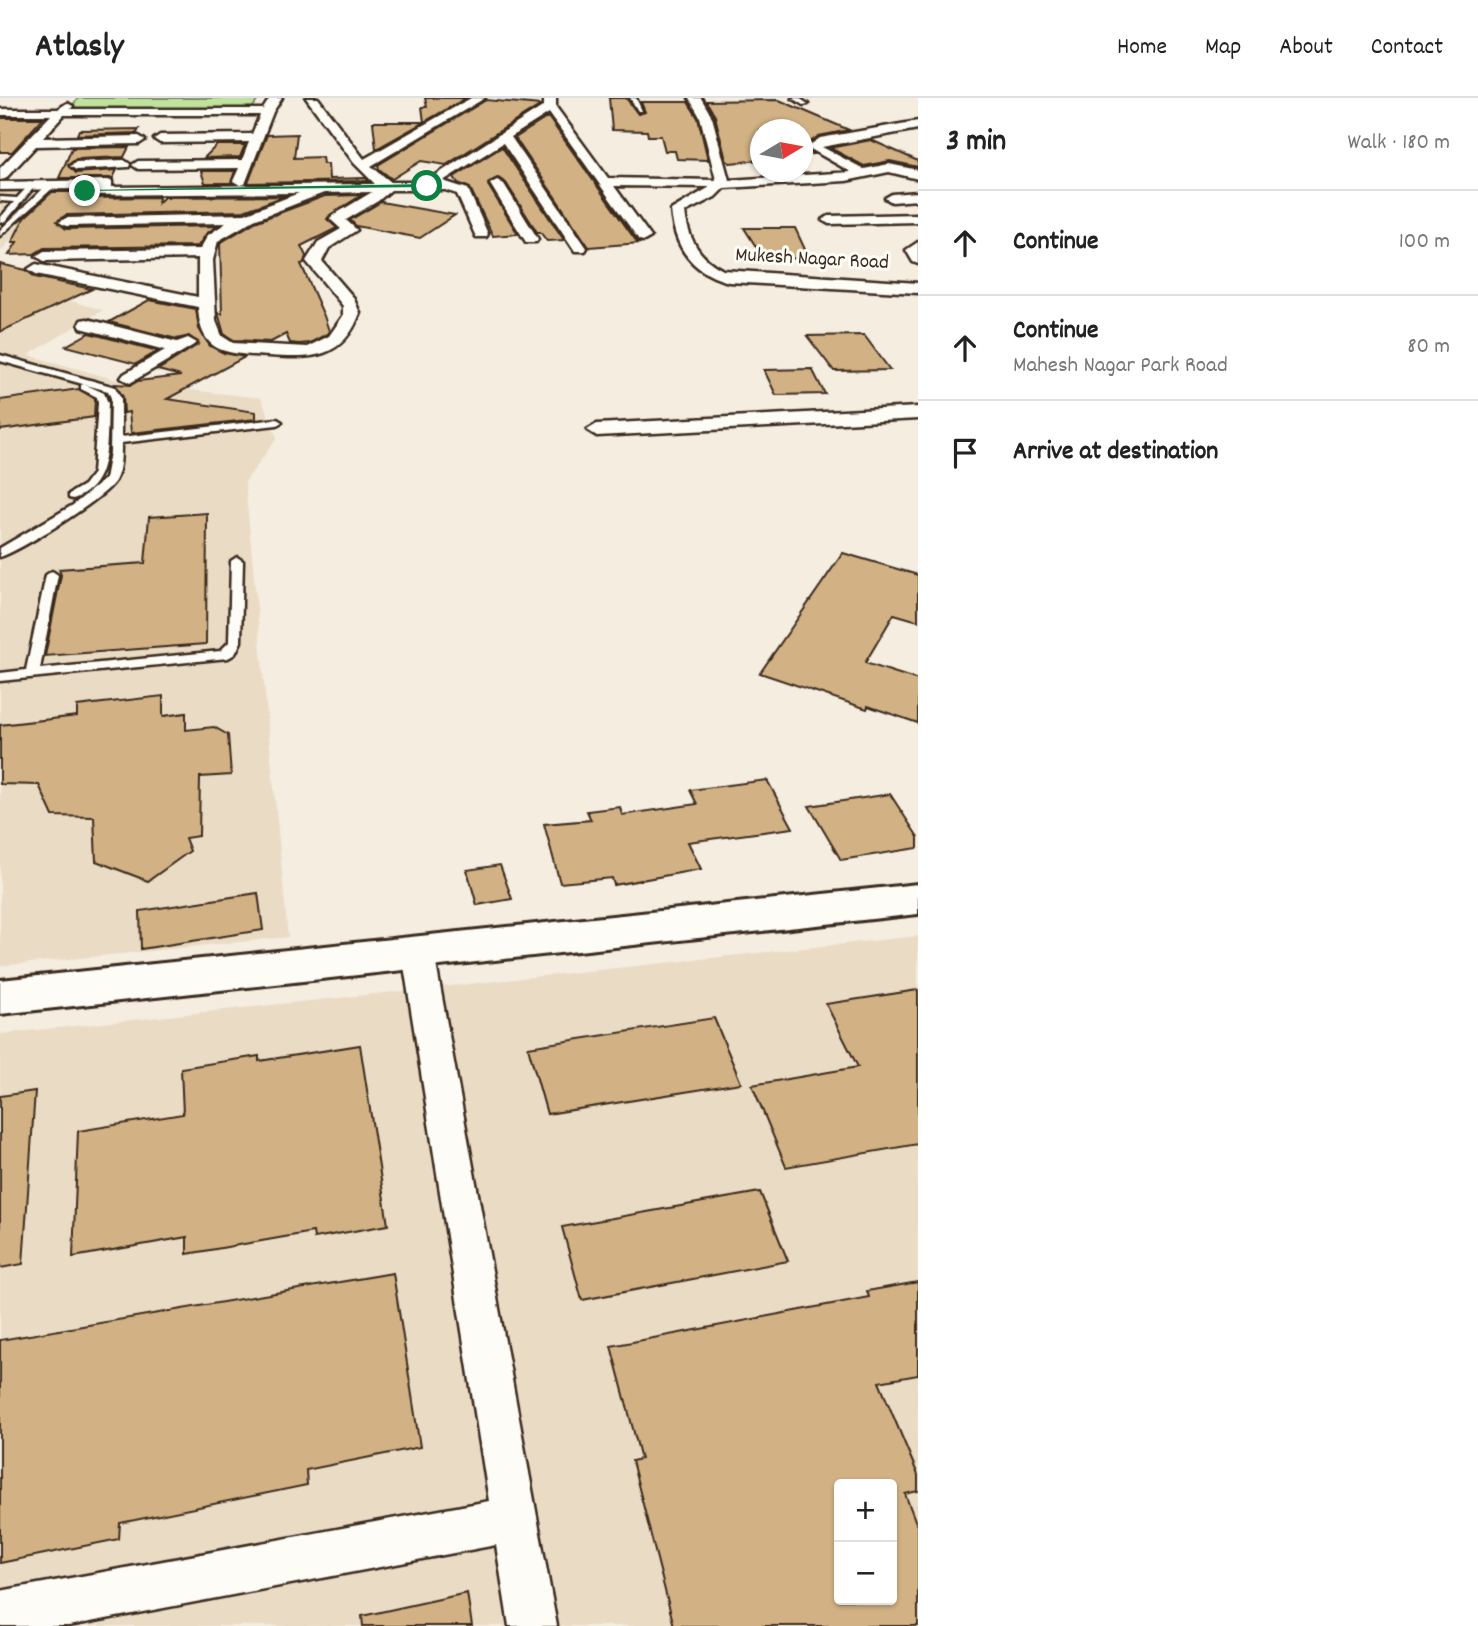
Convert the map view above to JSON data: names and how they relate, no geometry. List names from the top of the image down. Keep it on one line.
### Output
{"streets":{"street":["Mukesh Nagar Road"]},"north":"right","page":{"header":"Atlasly","nav":["Home","Map","About","Contact"],"heading":["3 min","Walk · 180 m"],"list":[["Continue","100 m"],["Continue","Mahesh Nagar Park Road","80 m"],"Arrive at destination"],"map_buttons":["+","−"]}}
